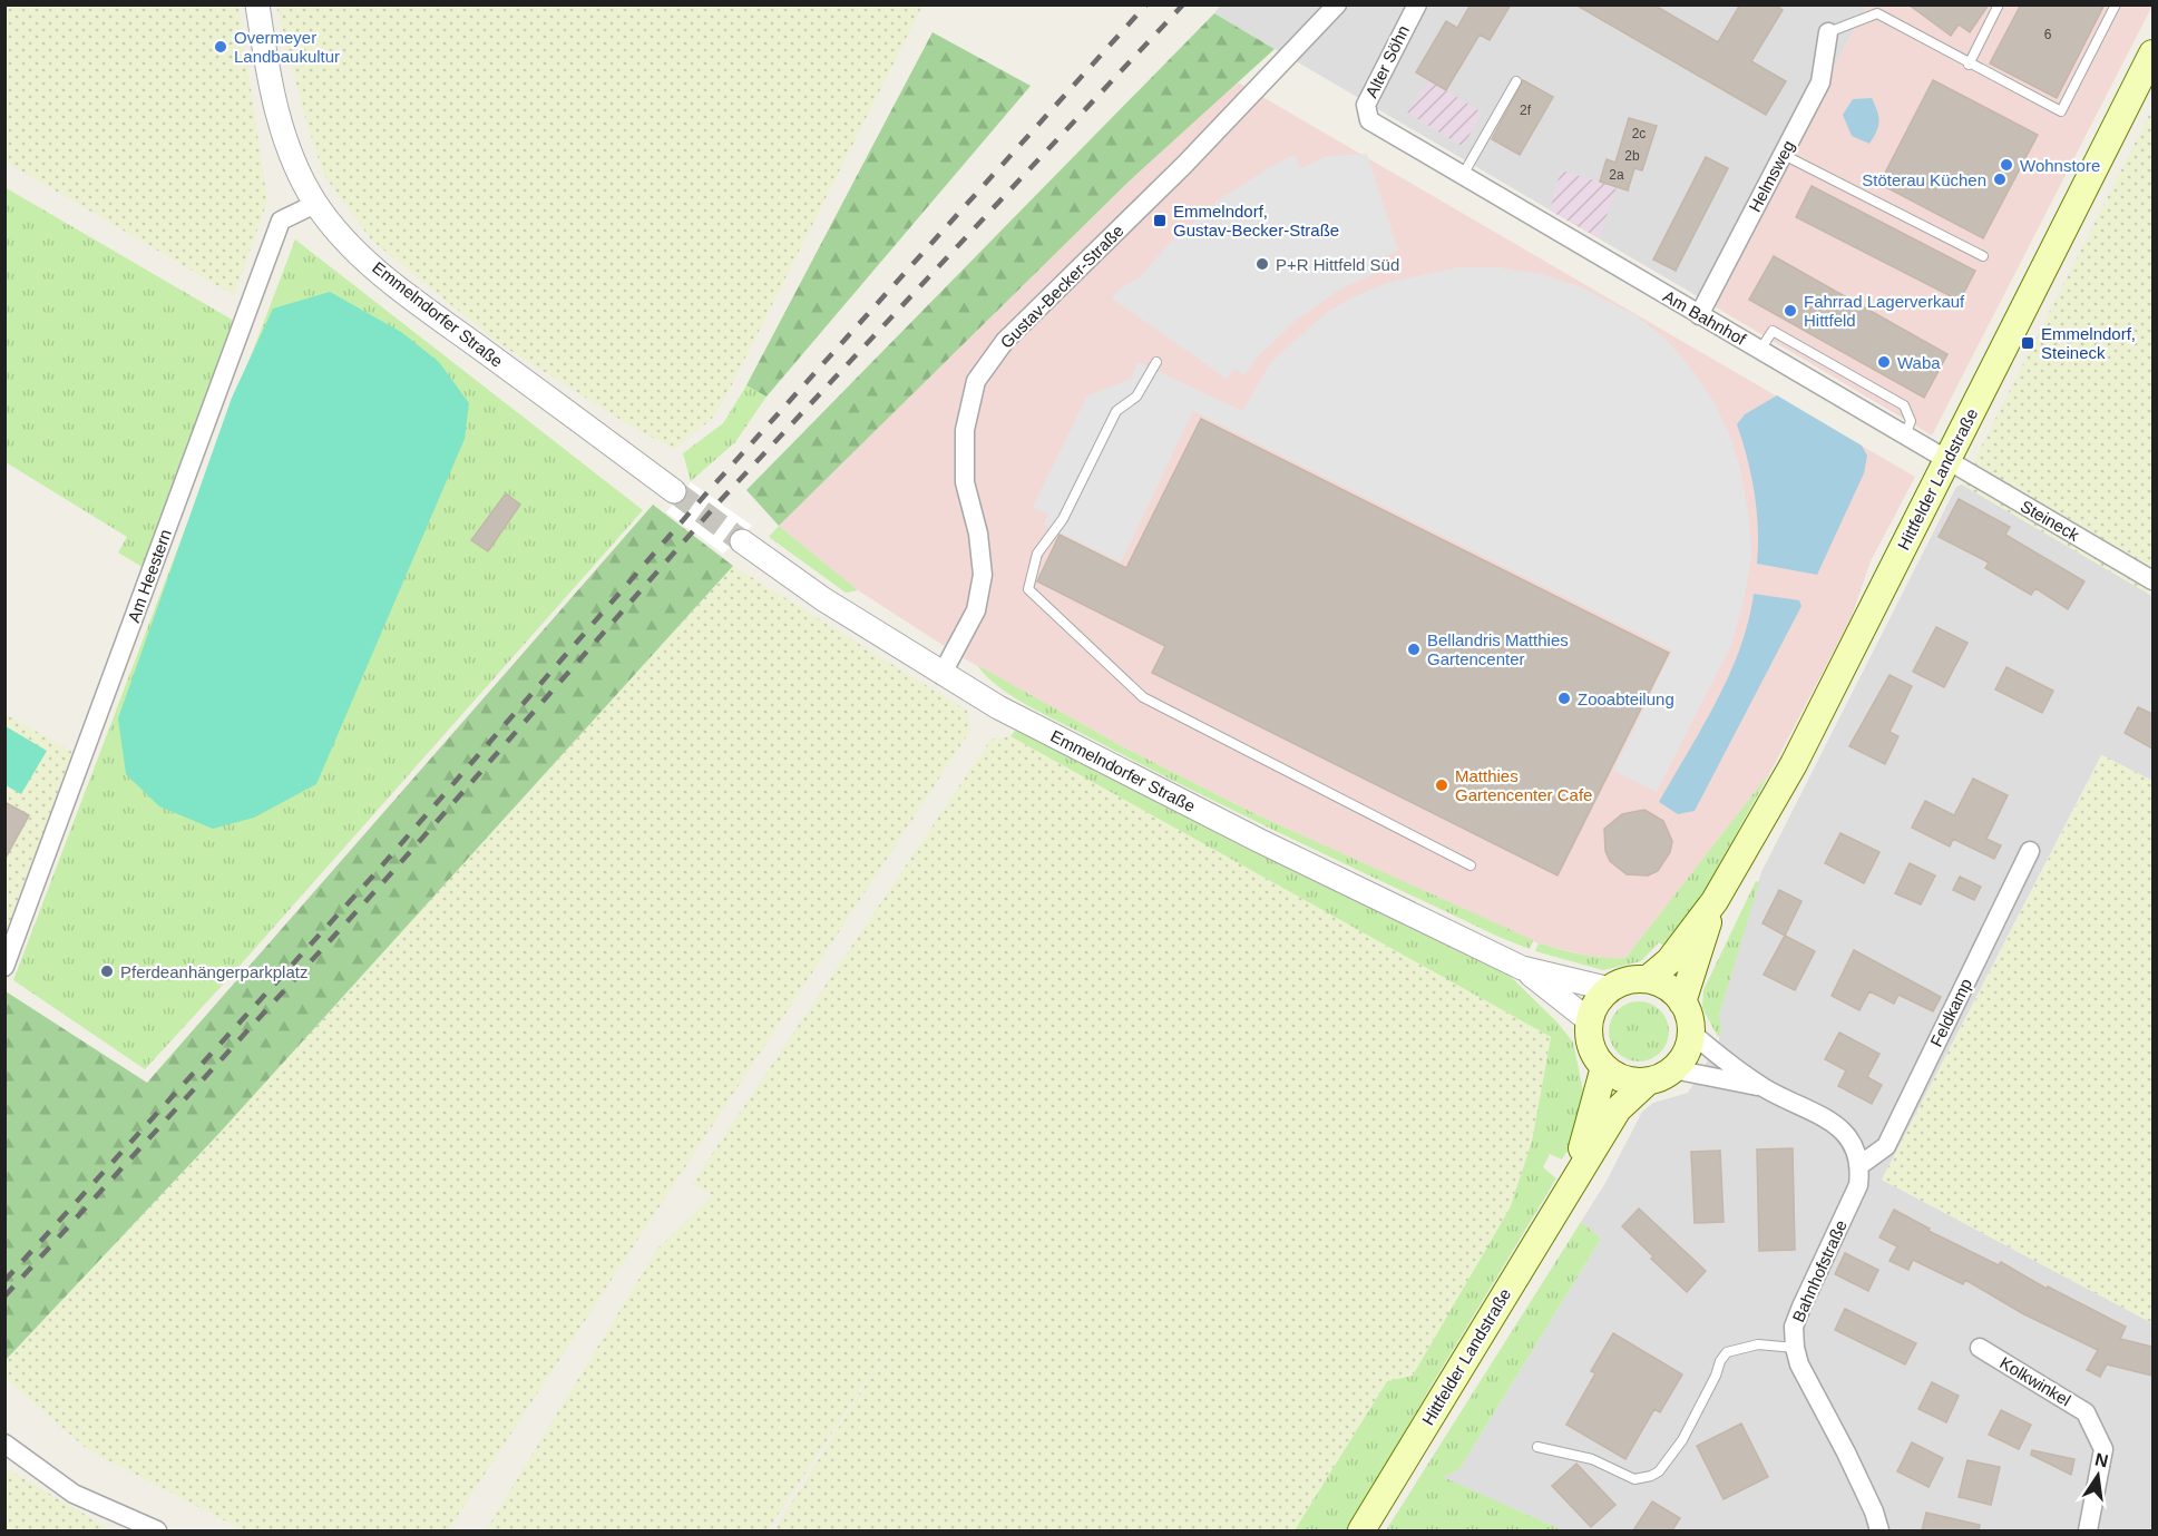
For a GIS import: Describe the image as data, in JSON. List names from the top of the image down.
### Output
{
  "streets": {
    "main road": ["Hittfelder Landstraße"],
    "street": [
      "Alter Söhn",
      "Helmsweg",
      "Gustav-Becker-Straße",
      "Emmelndorfer Straße",
      "Am Bahnhof",
      "Steineck",
      "Am Heestern",
      "Feldkamp",
      "Bahnhofstraße",
      "Kolkwinkel"
    ]
  },
  "crossings": [
    ["Alter Söhn", "Am Bahnhof"],
    ["Helmsweg", "Am Bahnhof"],
    ["Gustav-Becker-Straße", "Emmelndorfer Straße"],
    ["Emmelndorfer Straße", "Hittfelder Landstraße"],
    ["Emmelndorfer Straße", "Am Heestern"],
    ["Am Bahnhof", "Hittfelder Landstraße"],
    ["Am Bahnhof", "Steineck"],
    ["Hittfelder Landstraße", "Steineck"],
    ["Feldkamp", "Bahnhofstraße"]
  ],
  "places": {
    "other": [
      "Overmeyer Landbaukultur",
      "Wohnstore",
      "Stöterau Küchen",
      "P+R Hittfeld Süd",
      "Fahrrad Lagerverkauf Hittfeld",
      "Waba",
      "Bellandris Matthies Gartencenter",
      "Zooabteilung",
      "Matthies Gartencenter Cafe",
      "Pferdeanhängerparkplatz"
    ],
    "transit": ["Emmelndorf, Gustav-Becker-Straße", "Emmelndorf, Steineck"]
  },
  "house_numbers": [
    "6",
    "2f",
    "2c",
    "2b",
    "2a"
  ],
  "north": "top"
}
